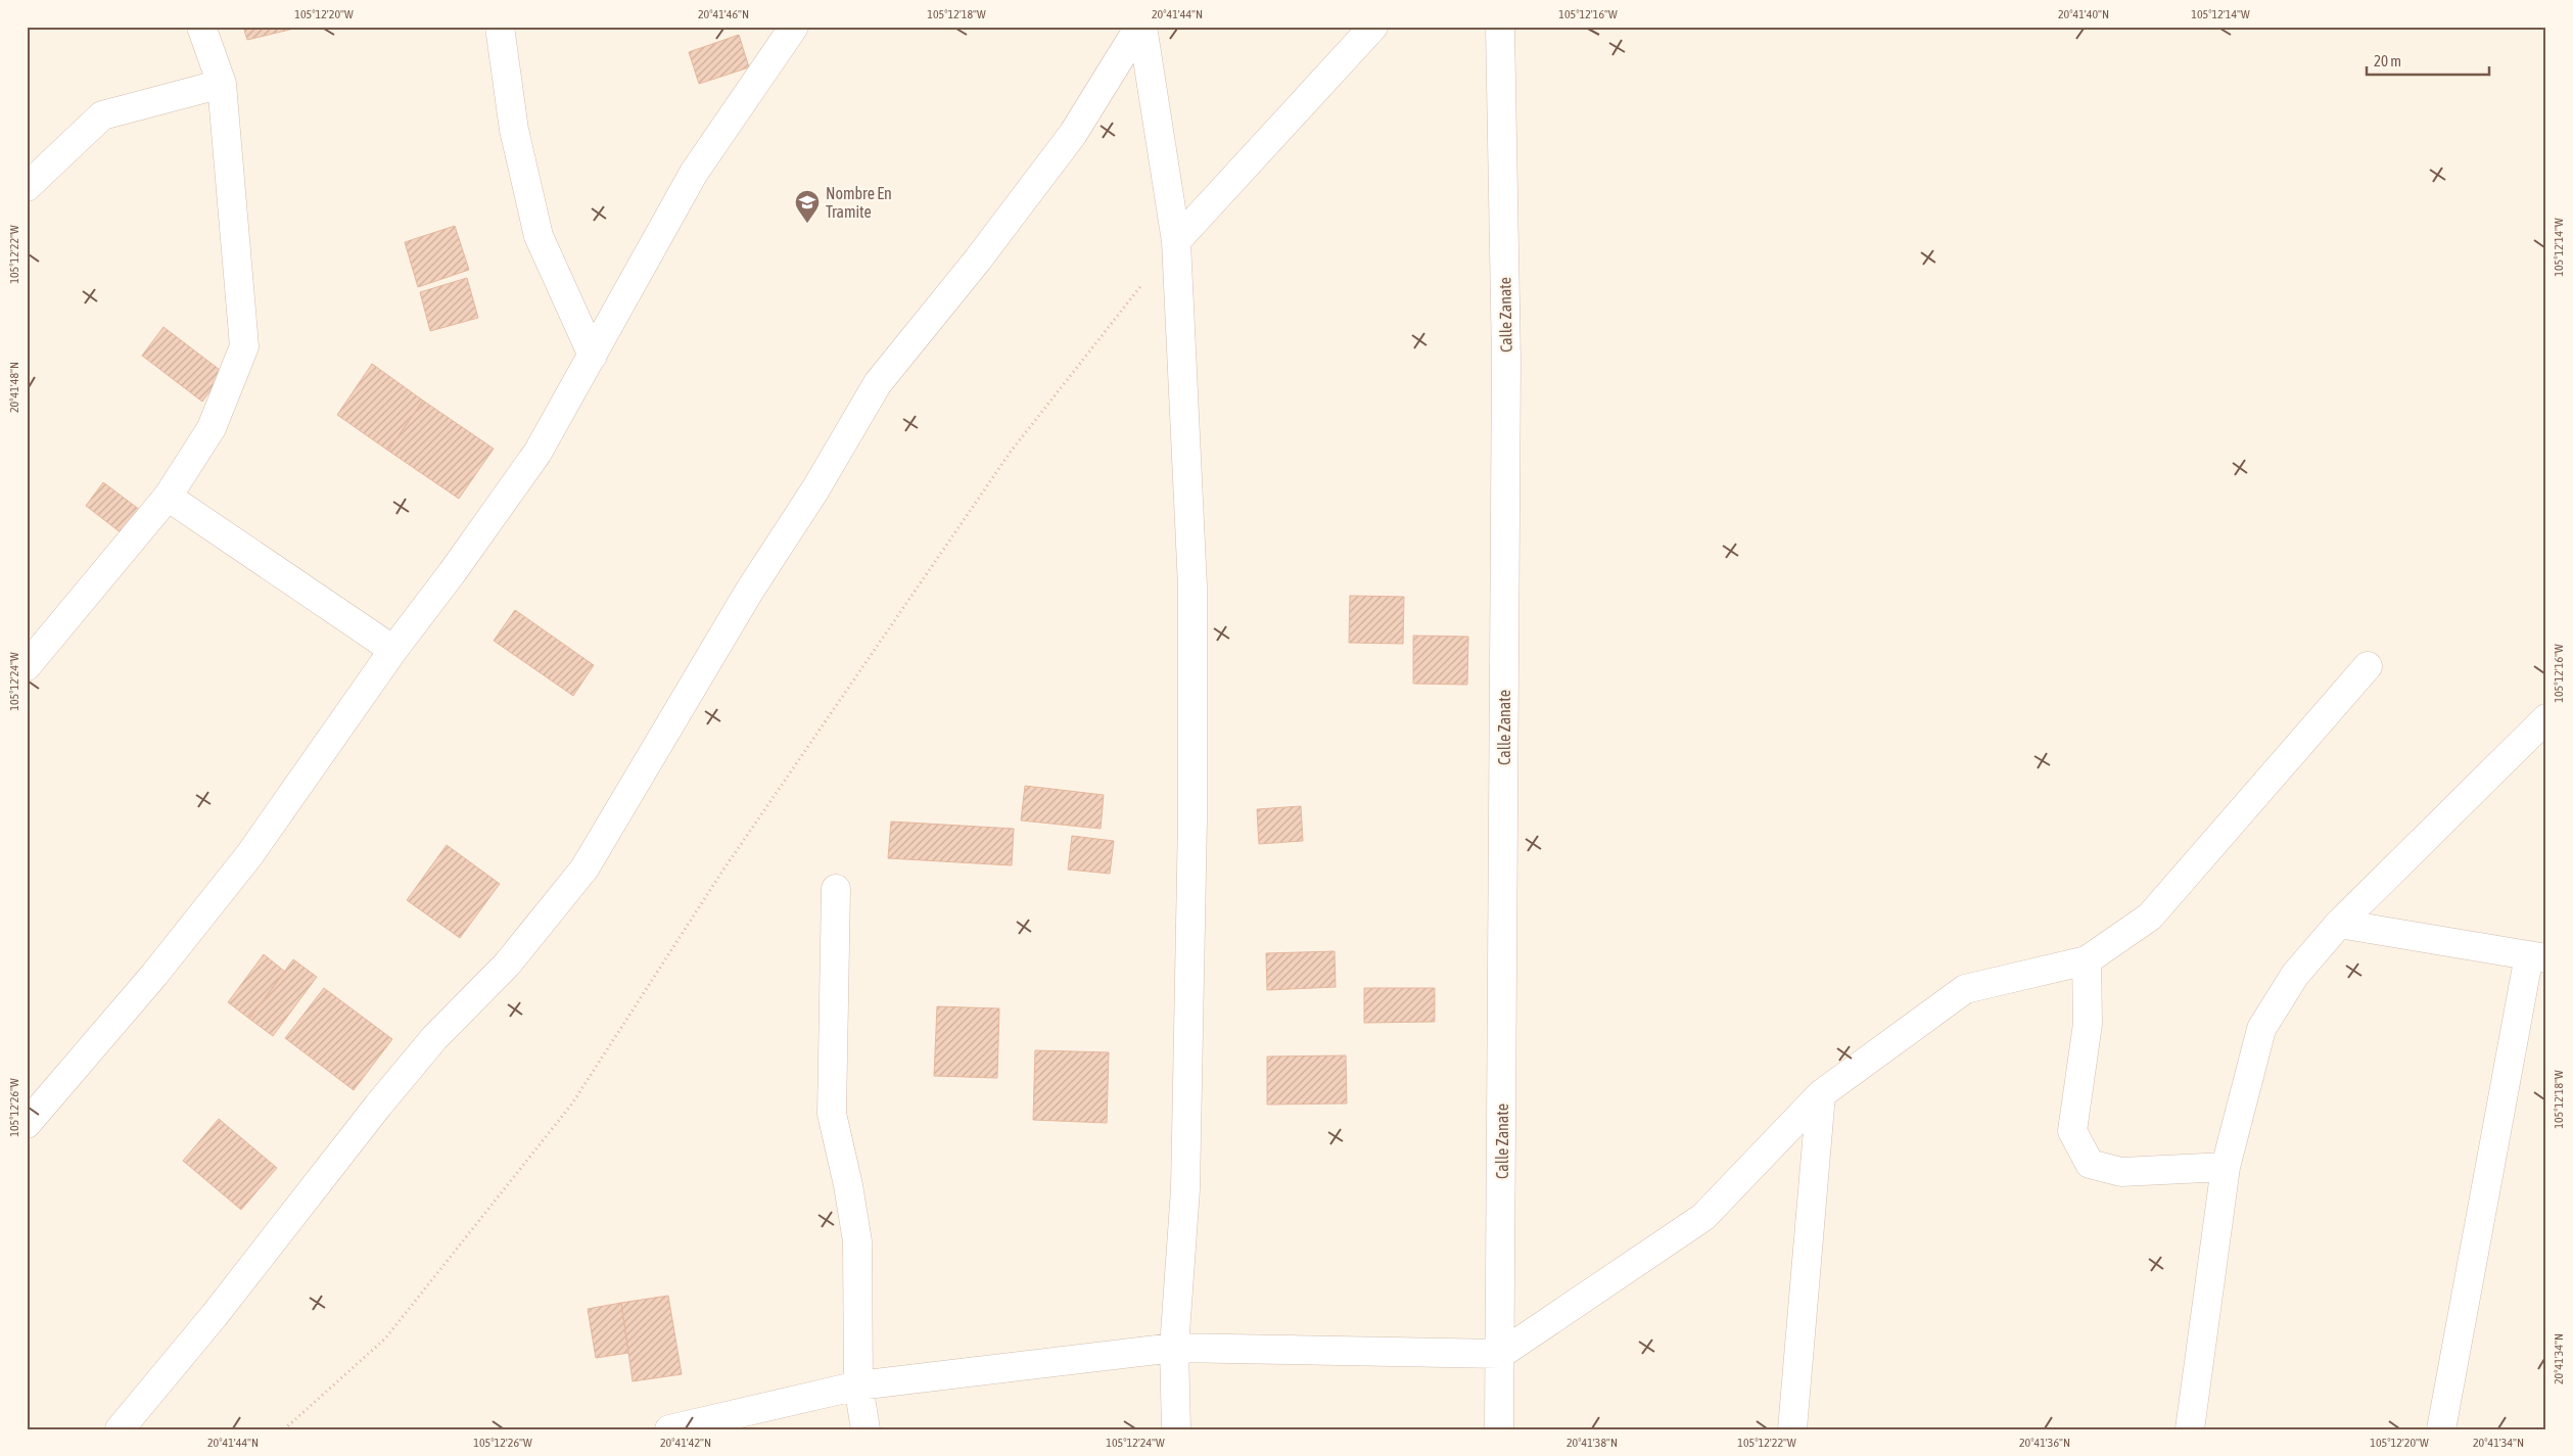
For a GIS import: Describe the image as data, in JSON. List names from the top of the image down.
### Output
{
  "streets": {
    "street": ["Calle Zanate"]
  },
  "places": {
    "school or university": ["Nombre En Tramite"]
  },
  "scale_bar": "20 m",
  "coordinates": [
    "105°12'20\"W",
    "20°41'46\"N",
    "105°12'18\"W",
    "20°41'44\"N",
    "105°12'16\"W",
    "20°41'40\"N",
    "105°12'14\"W",
    "105°12'22\"W",
    "20°41'48\"N",
    "105°12'24\"W",
    "105°12'26\"W",
    "20°41'34\"N",
    "20°41'42\"N",
    "20°41'38\"N",
    "20°41'36\"N"
  ]
}
